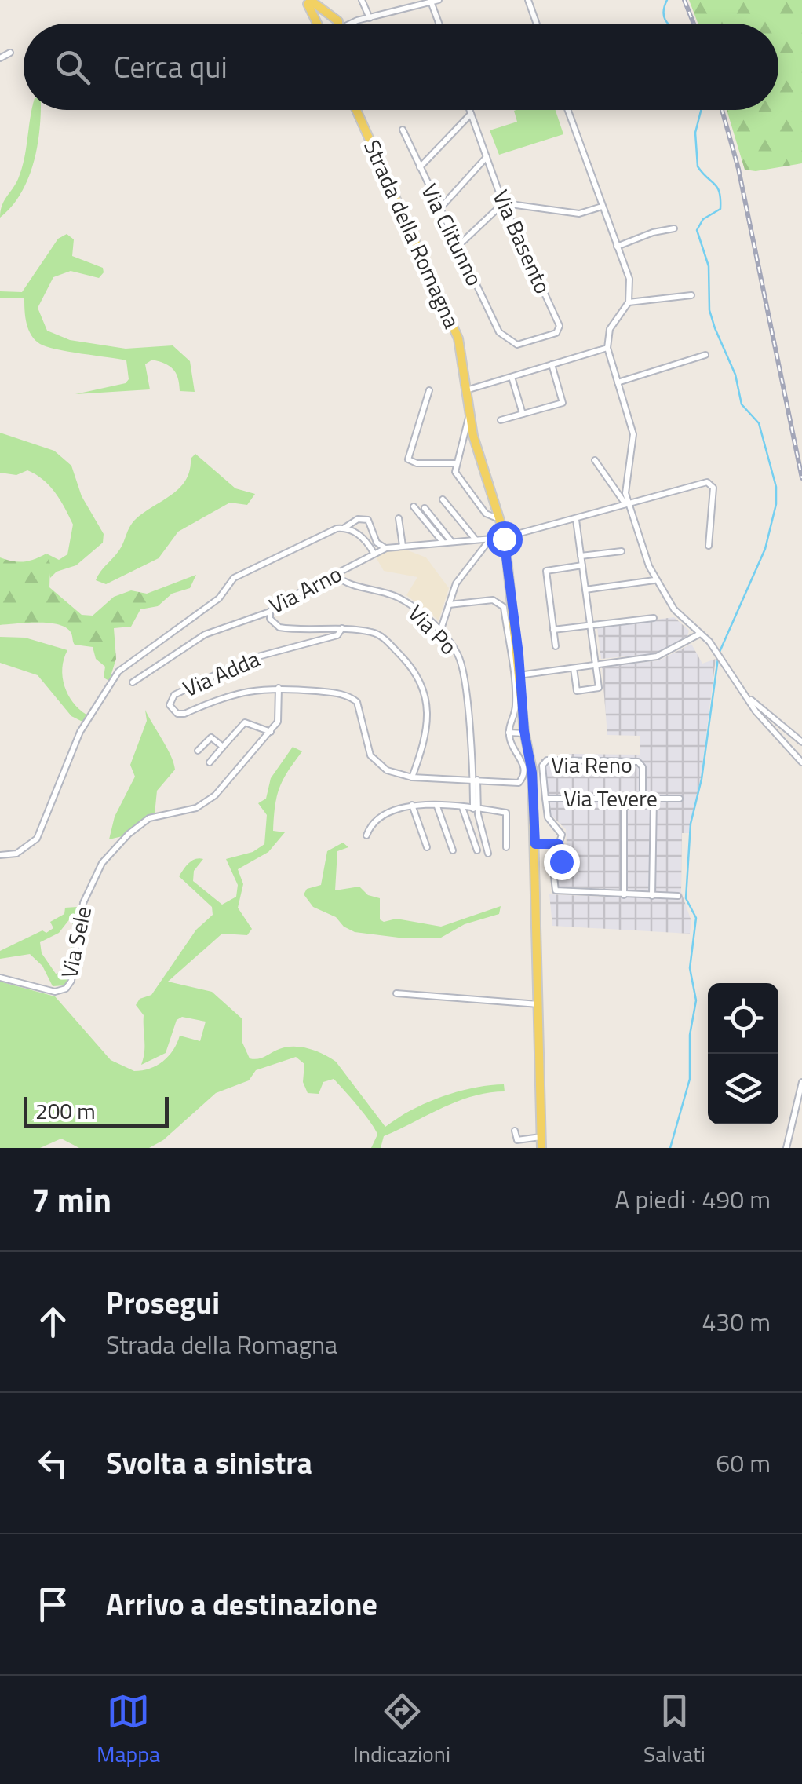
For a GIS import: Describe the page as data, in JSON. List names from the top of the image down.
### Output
{
  "streets": {
    "main road": ["Strada della Romagna"],
    "street": [
      "Via Clitunno",
      "Via Basento",
      "Via Arno",
      "Via Po",
      "Via Adda",
      "Via Reno",
      "Via Tevere",
      "Via Sele"
    ]
  },
  "crossings": [
    ["Via Clitunno", "Via Basento"],
    ["Via Arno", "Via Po"],
    ["Via Reno", "Via Tevere"]
  ],
  "scale_bar": "200 m",
  "page": {
    "search": "Cerca qui",
    "scale": "200 m",
    "heading": ["7 min", "A piedi · 490 m"],
    "list": [
      ["Prosegui", "Strada della Romagna", "430 m"],
      ["Svolta a sinistra", "60 m"],
      "Arrivo a destinazione"
    ],
    "nav": ["Mappa", "Indicazioni", "Salvati"]
  }
}
